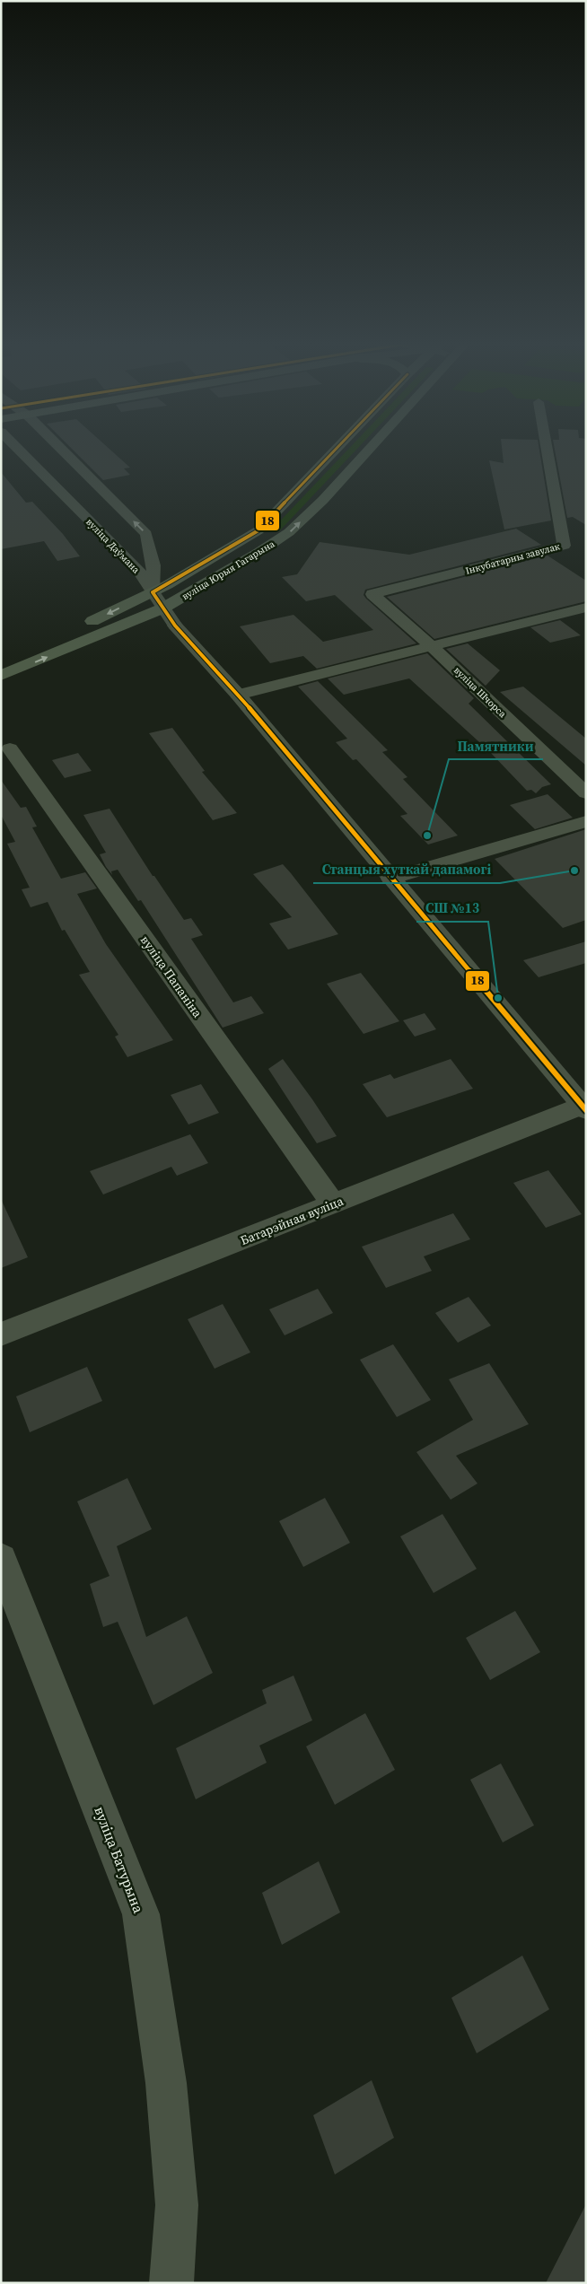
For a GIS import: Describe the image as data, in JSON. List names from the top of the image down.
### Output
{
  "streets": {
    "main road": ["вуліца Юрыя Гагарына"],
    "street": [
      "вуліца Даўмана",
      "Інкубатарны завулак",
      "вуліца Шчорса",
      "вуліца Папаніна",
      "Батарэйная вуліца",
      "вуліца Батурына"
    ]
  },
  "crossings": [
    ["вуліца Даўмана", "вуліца Юрыя Гагарына"],
    ["Інкубатарны завулак", "вуліца Шчорса"],
    ["вуліца Папаніна", "Батарэйная вуліца"]
  ],
  "places": ["Памятники", "Станцыя хуткай дапамогі", "СШ №13"],
  "lines": ["transit line 18"]
}
